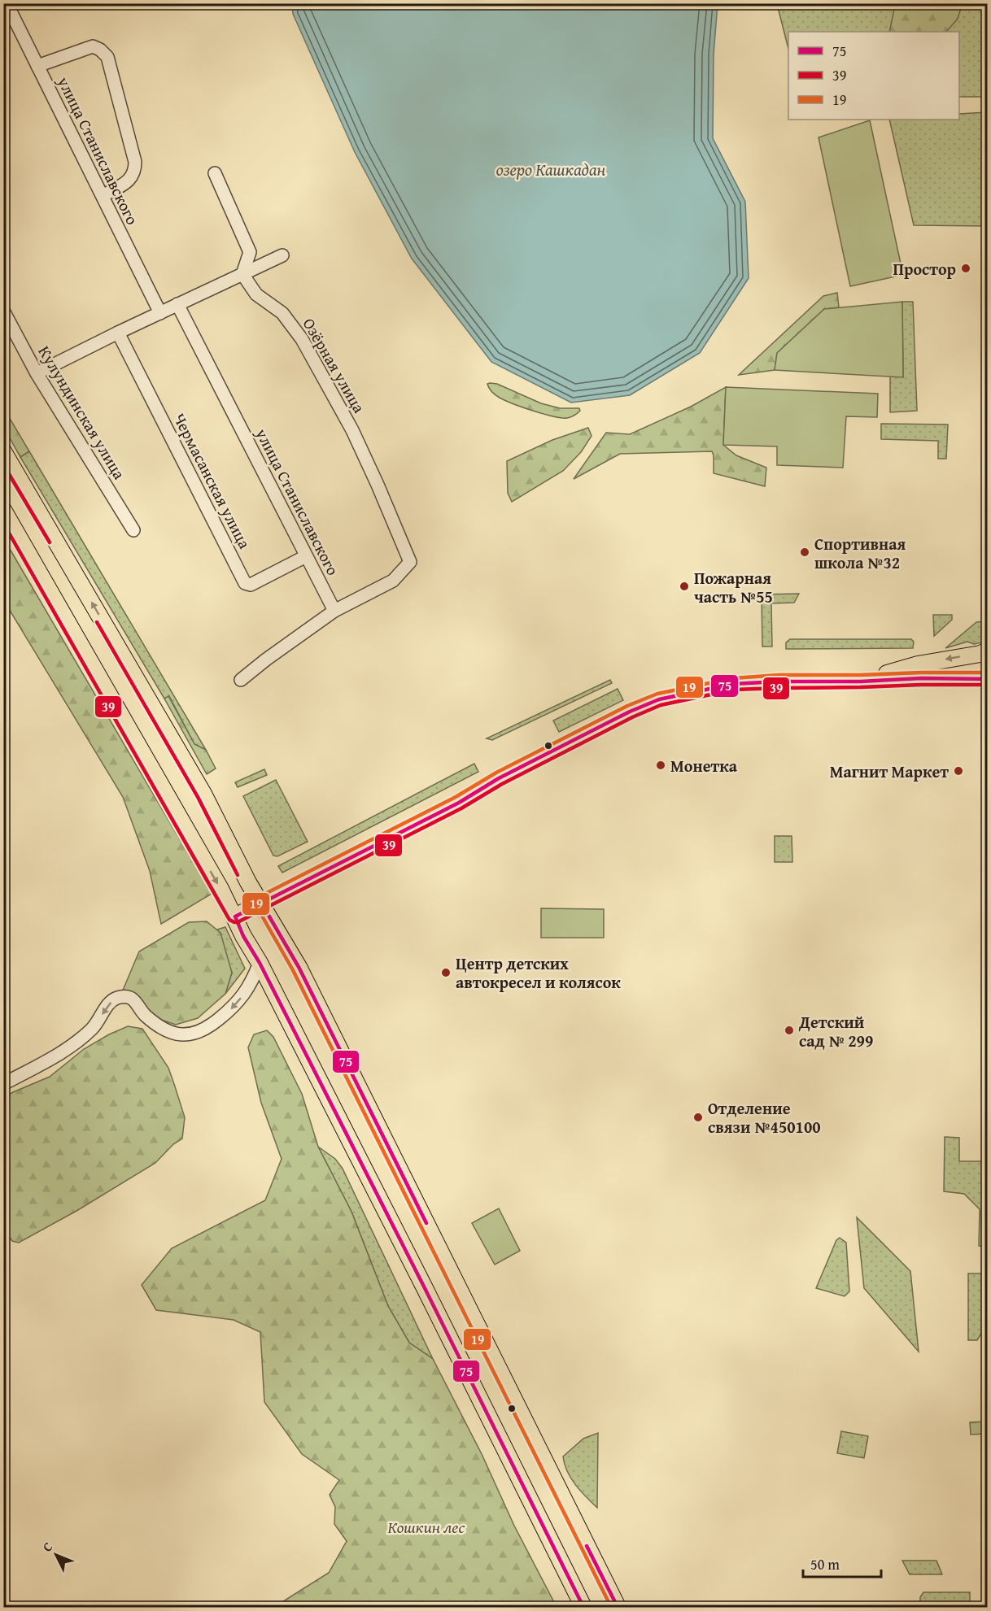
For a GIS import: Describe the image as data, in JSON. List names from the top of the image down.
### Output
{
  "streets": {
    "street": [
      "улица Станиславского",
      "Озёрная улица",
      "Кулундинская улица",
      "Чермасанская улица"
    ]
  },
  "crossings": [
    ["улица Станиславского", "Озёрная улица"],
    ["улица Станиславского", "Чермасанская улица"]
  ],
  "water": ["озеро Кашкадан"],
  "parks": ["Кошкин лес"],
  "places": [
    "Простор",
    "Спортивная школа №32",
    "Пожарная часть №55",
    "Монетка",
    "Магнит Маркет",
    "Центр детских автокресел и колясок",
    "Детский сад № 299",
    "Отделение связи №450100"
  ],
  "lines": ["transit line 39", "transit line 19", "transit line 75"],
  "legend": ["75", "39", "19"],
  "scale_bar": "50 m",
  "north": "top left"
}
